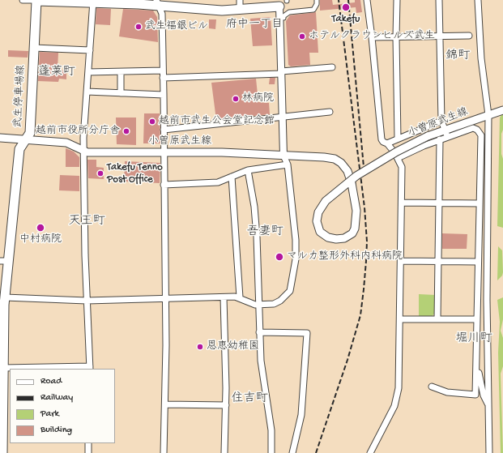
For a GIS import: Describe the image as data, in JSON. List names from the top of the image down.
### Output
{
  "streets": {
    "main road": ["武生停車場線", "小曽原武生線"]
  },
  "crossings": [
    ["武生停車場線", "小曽原武生線"]
  ],
  "districts": [
    "府中一丁目",
    "錦町",
    "蓬莱町",
    "天王町",
    "吾妻町",
    "堀川町",
    "住吉町"
  ],
  "places": [
    "Takefu",
    "武生福銀ビル",
    "ホテルクラウンヒルズ武生",
    "林病院",
    "越前市武生公会堂記念館",
    "越前市役所分庁舎",
    "Takefu Tenno Post Office",
    "中村病院",
    "マルカ整形外科内科病院",
    "恩恵幼稚園"
  ],
  "legend": [
    "Road",
    "Railway",
    "Park",
    "Building"
  ]
}
